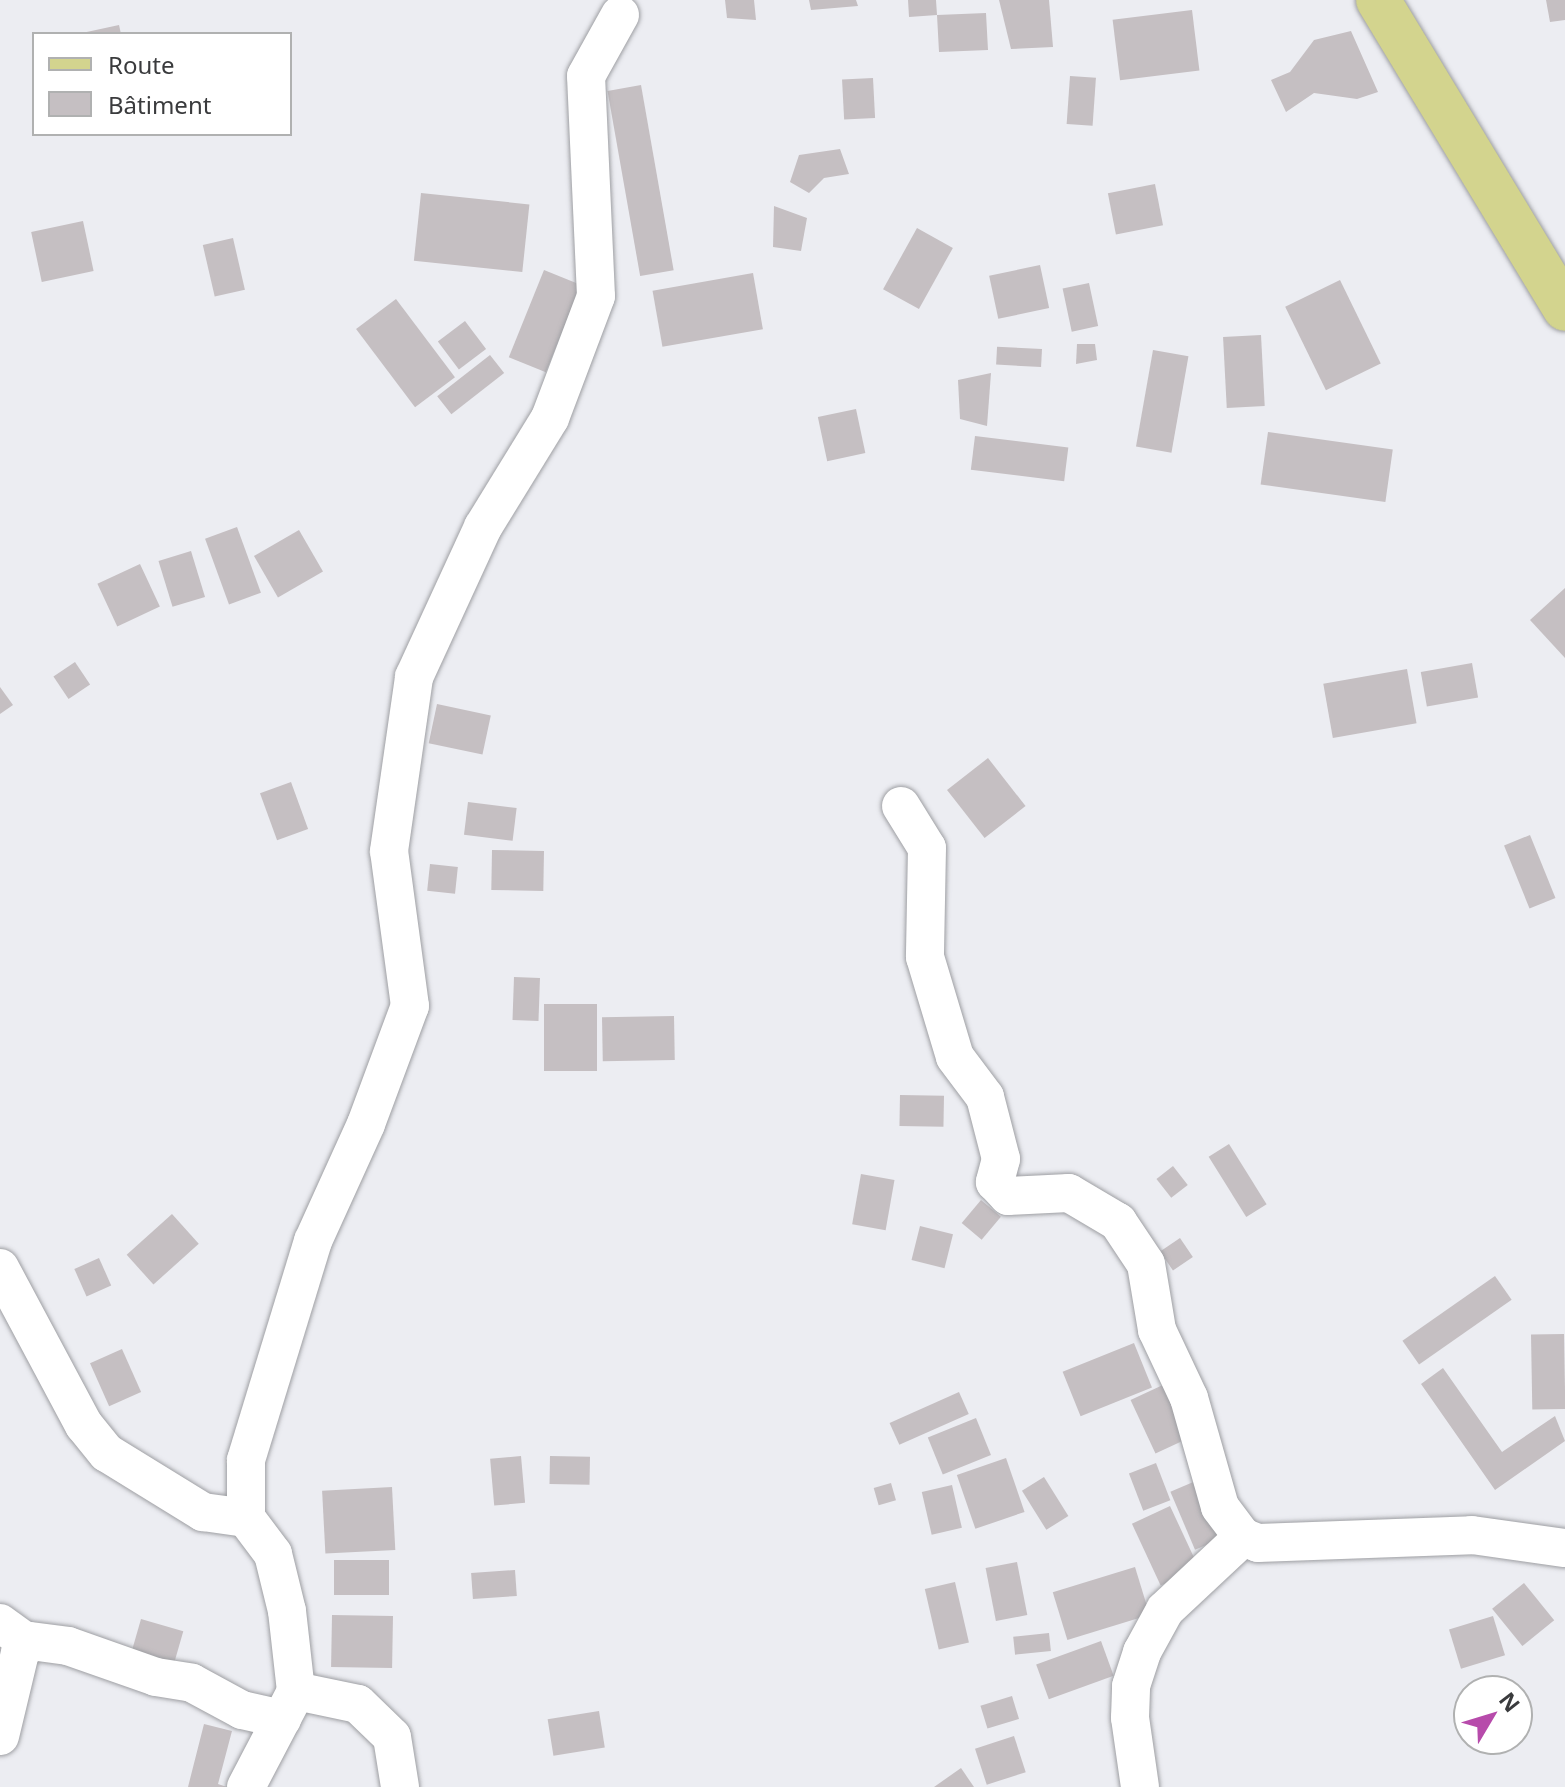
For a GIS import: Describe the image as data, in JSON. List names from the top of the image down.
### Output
{
  "legend": ["Route", "Bâtiment"],
  "north": "top right"
}
